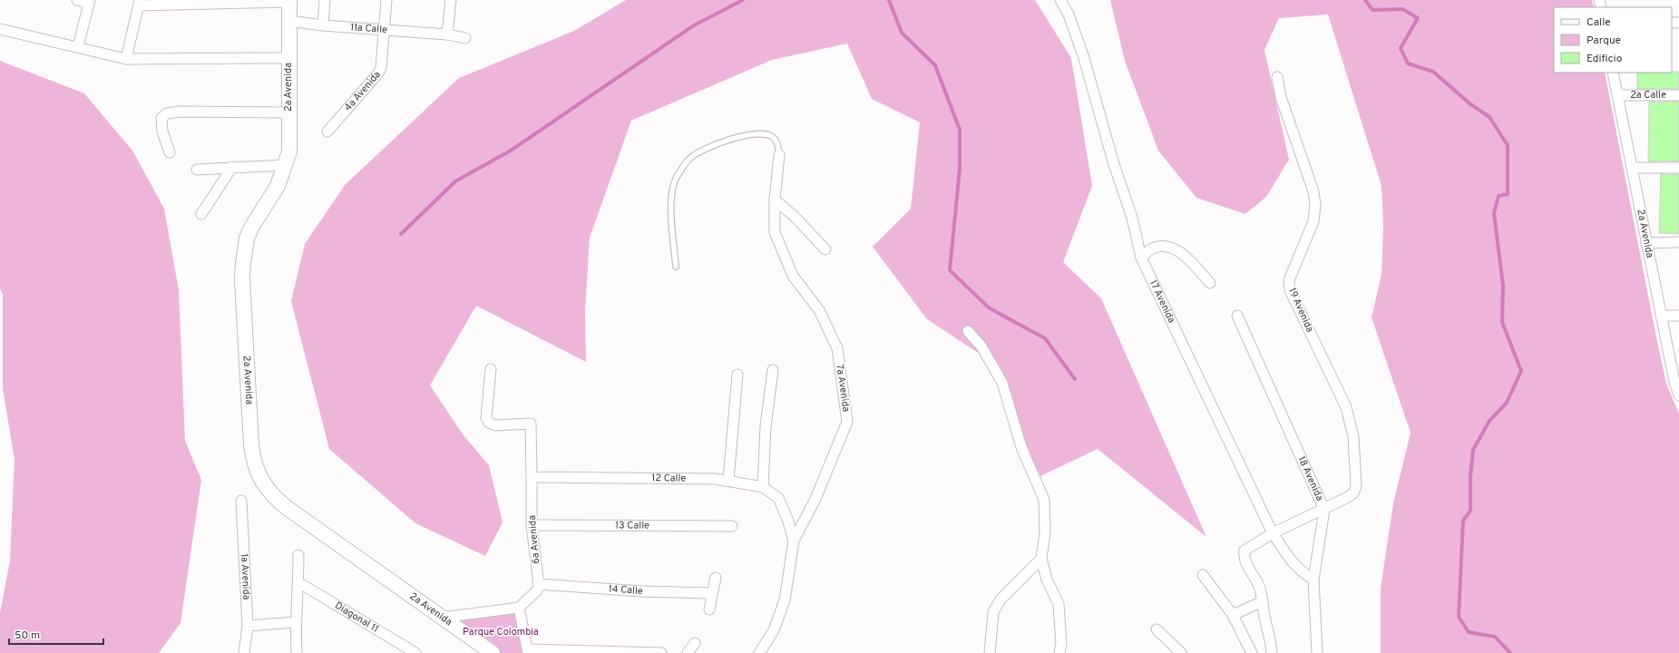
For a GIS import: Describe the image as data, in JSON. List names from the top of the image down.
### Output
{
  "streets": {
    "main road": ["2a Avenida"],
    "street": [
      "11a Calle",
      "4a Avenida",
      "2a Calle",
      "17 Avenida",
      "19 Avenida",
      "7a Avenida",
      "12 Calle",
      "18 Avenida",
      "13 Calle",
      "6a Avenida",
      "1a Avenida",
      "14 Calle",
      "Diagonal 11"
    ]
  },
  "crossings": [
    ["11a Calle", "2a Avenida"],
    ["11a Calle", "4a Avenida"],
    ["2a Avenida", "2a Calle"],
    ["17 Avenida", "18 Avenida"],
    ["19 Avenida", "18 Avenida"],
    ["7a Avenida", "12 Calle"],
    ["12 Calle", "6a Avenida"],
    ["13 Calle", "6a Avenida"],
    ["6a Avenida", "14 Calle"]
  ],
  "parks": ["Parque Colombia"],
  "legend": ["Calle", "Parque", "Edificio"],
  "scale_bar": "50 m"
}
